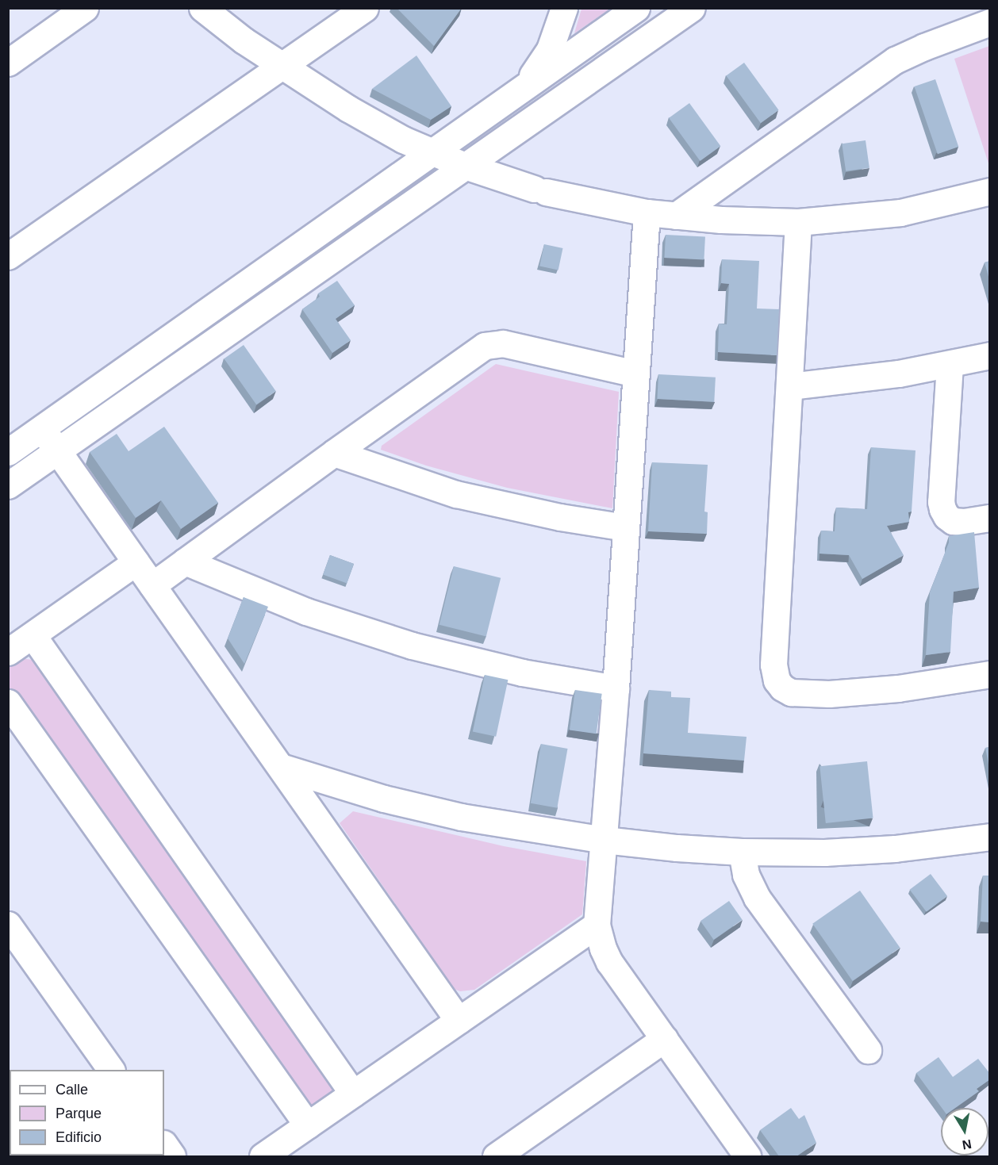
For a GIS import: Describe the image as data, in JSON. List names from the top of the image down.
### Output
{
  "legend": ["Calle", "Parque", "Edificio"],
  "north": "bottom"
}
